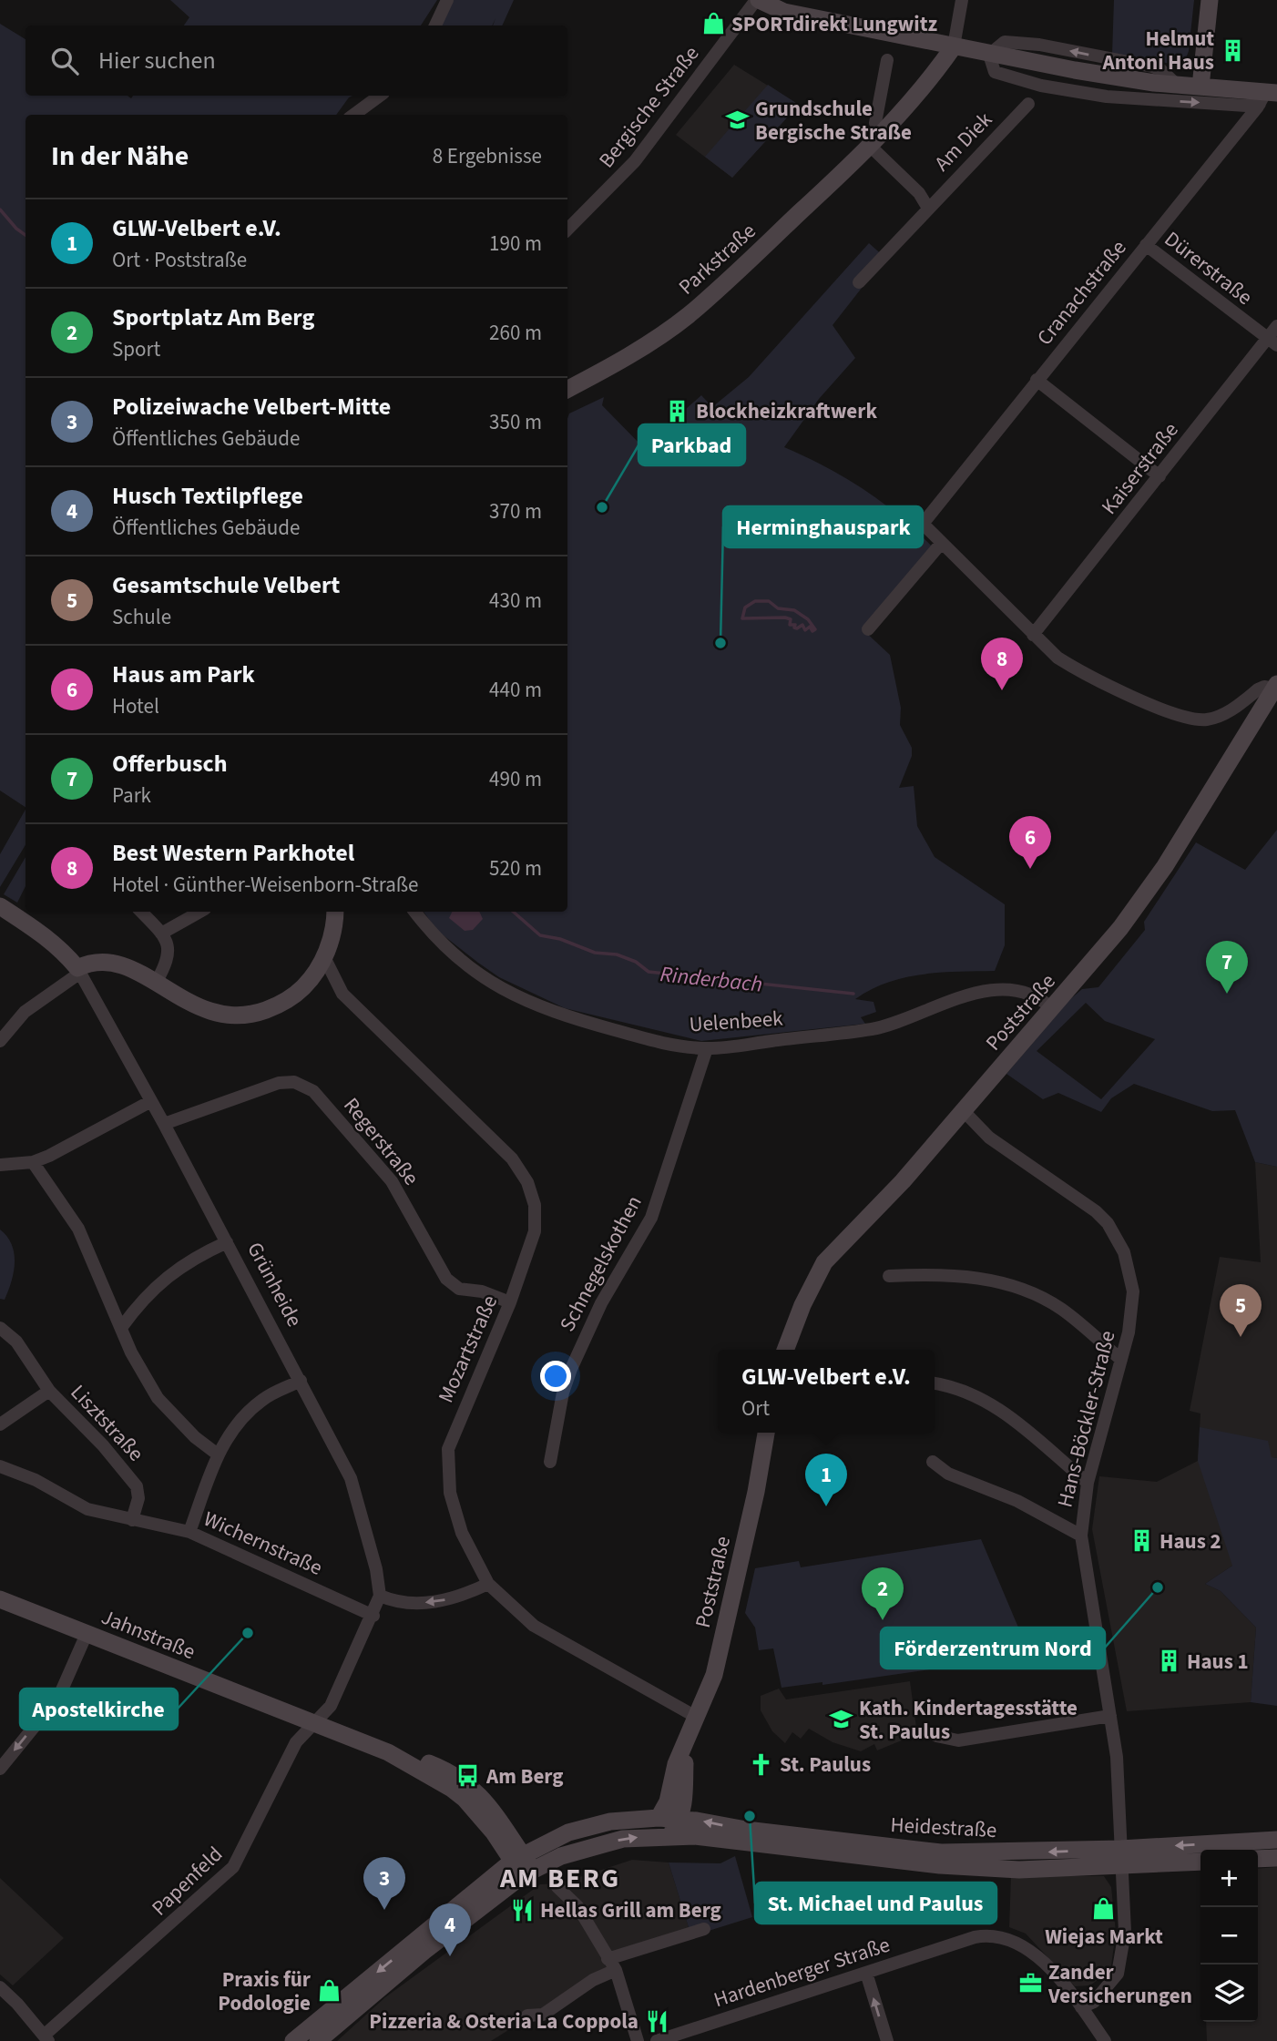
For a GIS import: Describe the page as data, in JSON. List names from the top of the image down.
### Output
{
  "streets": {
    "street": [
      "Bergische Straße",
      "Am Diek",
      "Parkstraße",
      "Dürerstraße",
      "Cranachstraße",
      "Kaiserstraße",
      "Poststraße",
      "Uelenbeek",
      "Regerstraße",
      "Schnegelskothen",
      "Grünheide",
      "Mozartstraße",
      "Hans-Böckler-Straße",
      "Lisztstraße",
      "Wichernstraße",
      "Jahnstraße",
      "Heidestraße",
      "Papenfeld",
      "Hardenberger Straße"
    ]
  },
  "crossings": [
    ["Dürerstraße", "Cranachstraße"],
    ["Dürerstraße", "Kaiserstraße"],
    ["Poststraße", "Uelenbeek"],
    ["Poststraße", "Mozartstraße"],
    ["Poststraße", "Hans-Böckler-Straße"],
    ["Poststraße", "Heidestraße"],
    ["Uelenbeek", "Schnegelskothen"],
    ["Regerstraße", "Grünheide"],
    ["Regerstraße", "Mozartstraße"],
    ["Grünheide", "Wichernstraße"],
    ["Grünheide", "Jahnstraße"],
    ["Grünheide", "Papenfeld"],
    ["Hans-Böckler-Straße", "Heidestraße"],
    ["Hans-Böckler-Straße", "Hardenberger Straße"],
    ["Lisztstraße", "Wichernstraße"],
    ["Jahnstraße", "Heidestraße"],
    ["Jahnstraße", "Papenfeld"]
  ],
  "districts": ["AM BERG"],
  "water": ["Rinderbach"],
  "places": {
    "shop": ["SPORTdirekt Lungwitz", "Wiejas Markt", "Praxis für Podologie"],
    "building": [
      "Helmut Antoni Haus",
      "Blockheizkraftwerk",
      "Haus 2",
      "Haus 1"
    ],
    "school or university": ["Grundschule Bergische Straße", "Kath. Kindertagesstätte St. Paulus"],
    "other": [
      "Parkbad",
      "Herminghauspark",
      "Förderzentrum Nord",
      "Apostelkirche",
      "St. Michael und Paulus"
    ],
    "church": ["St. Paulus"],
    "bus stop": ["Am Berg"],
    "restaurant": ["Hellas Grill am Berg", "Pizzeria & Osteria La Coppola"],
    "office": ["Zander Versicherungen"]
  },
  "page": {
    "search": "Hier suchen",
    "heading": ["In der Nähe", "8 Ergebnisse"],
    "list": [
      {
        "mark": "1",
        "name": "GLW-Velbert e.V.",
        "note": "Ort · Poststraße",
        "value": "190 m"
      },
      {
        "mark": "2",
        "name": "Sportplatz Am Berg",
        "note": "Sport",
        "value": "260 m"
      },
      {
        "mark": "3",
        "name": "Polizeiwache Velbert-Mitte",
        "note": "Öffentliches Gebäude",
        "value": "350 m"
      },
      {
        "mark": "4",
        "name": "Husch Textilpflege",
        "note": "Öffentliches Gebäude",
        "value": "370 m"
      },
      {
        "mark": "5",
        "name": "Gesamtschule Velbert",
        "note": "Schule",
        "value": "430 m"
      },
      {
        "mark": "6",
        "name": "Haus am Park",
        "note": "Hotel",
        "value": "440 m"
      },
      {
        "mark": "7",
        "name": "Offerbusch",
        "note": "Park",
        "value": "490 m"
      },
      {
        "mark": "8",
        "name": "Best Western Parkhotel",
        "note": "Hotel · Günther-Weisenborn-Straße",
        "value": "520 m"
      }
    ],
    "pins": [
      "8",
      "6",
      "7",
      "5",
      "1",
      "2",
      "3",
      "4"
    ],
    "popup": ["GLW-Velbert e.V.", "Ort"],
    "map_buttons": ["+", "−"]
  }
}
